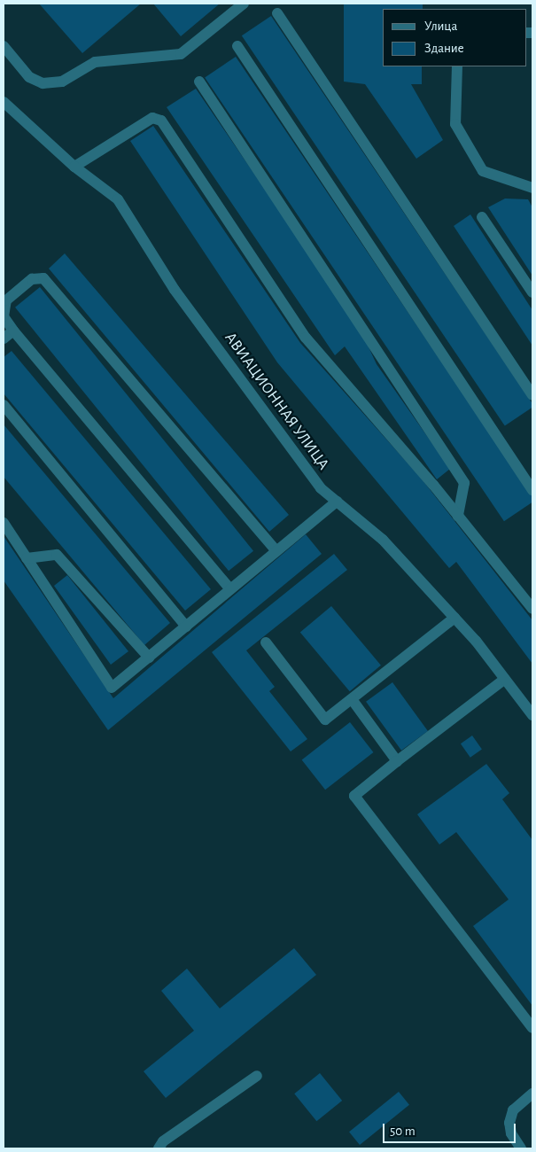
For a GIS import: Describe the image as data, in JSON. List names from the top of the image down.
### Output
{
  "streets": {
    "street": ["АВИАЦИОННАЯ УЛИЦА"]
  },
  "legend": ["Улица", "Здание"],
  "scale_bar": "50 m"
}
